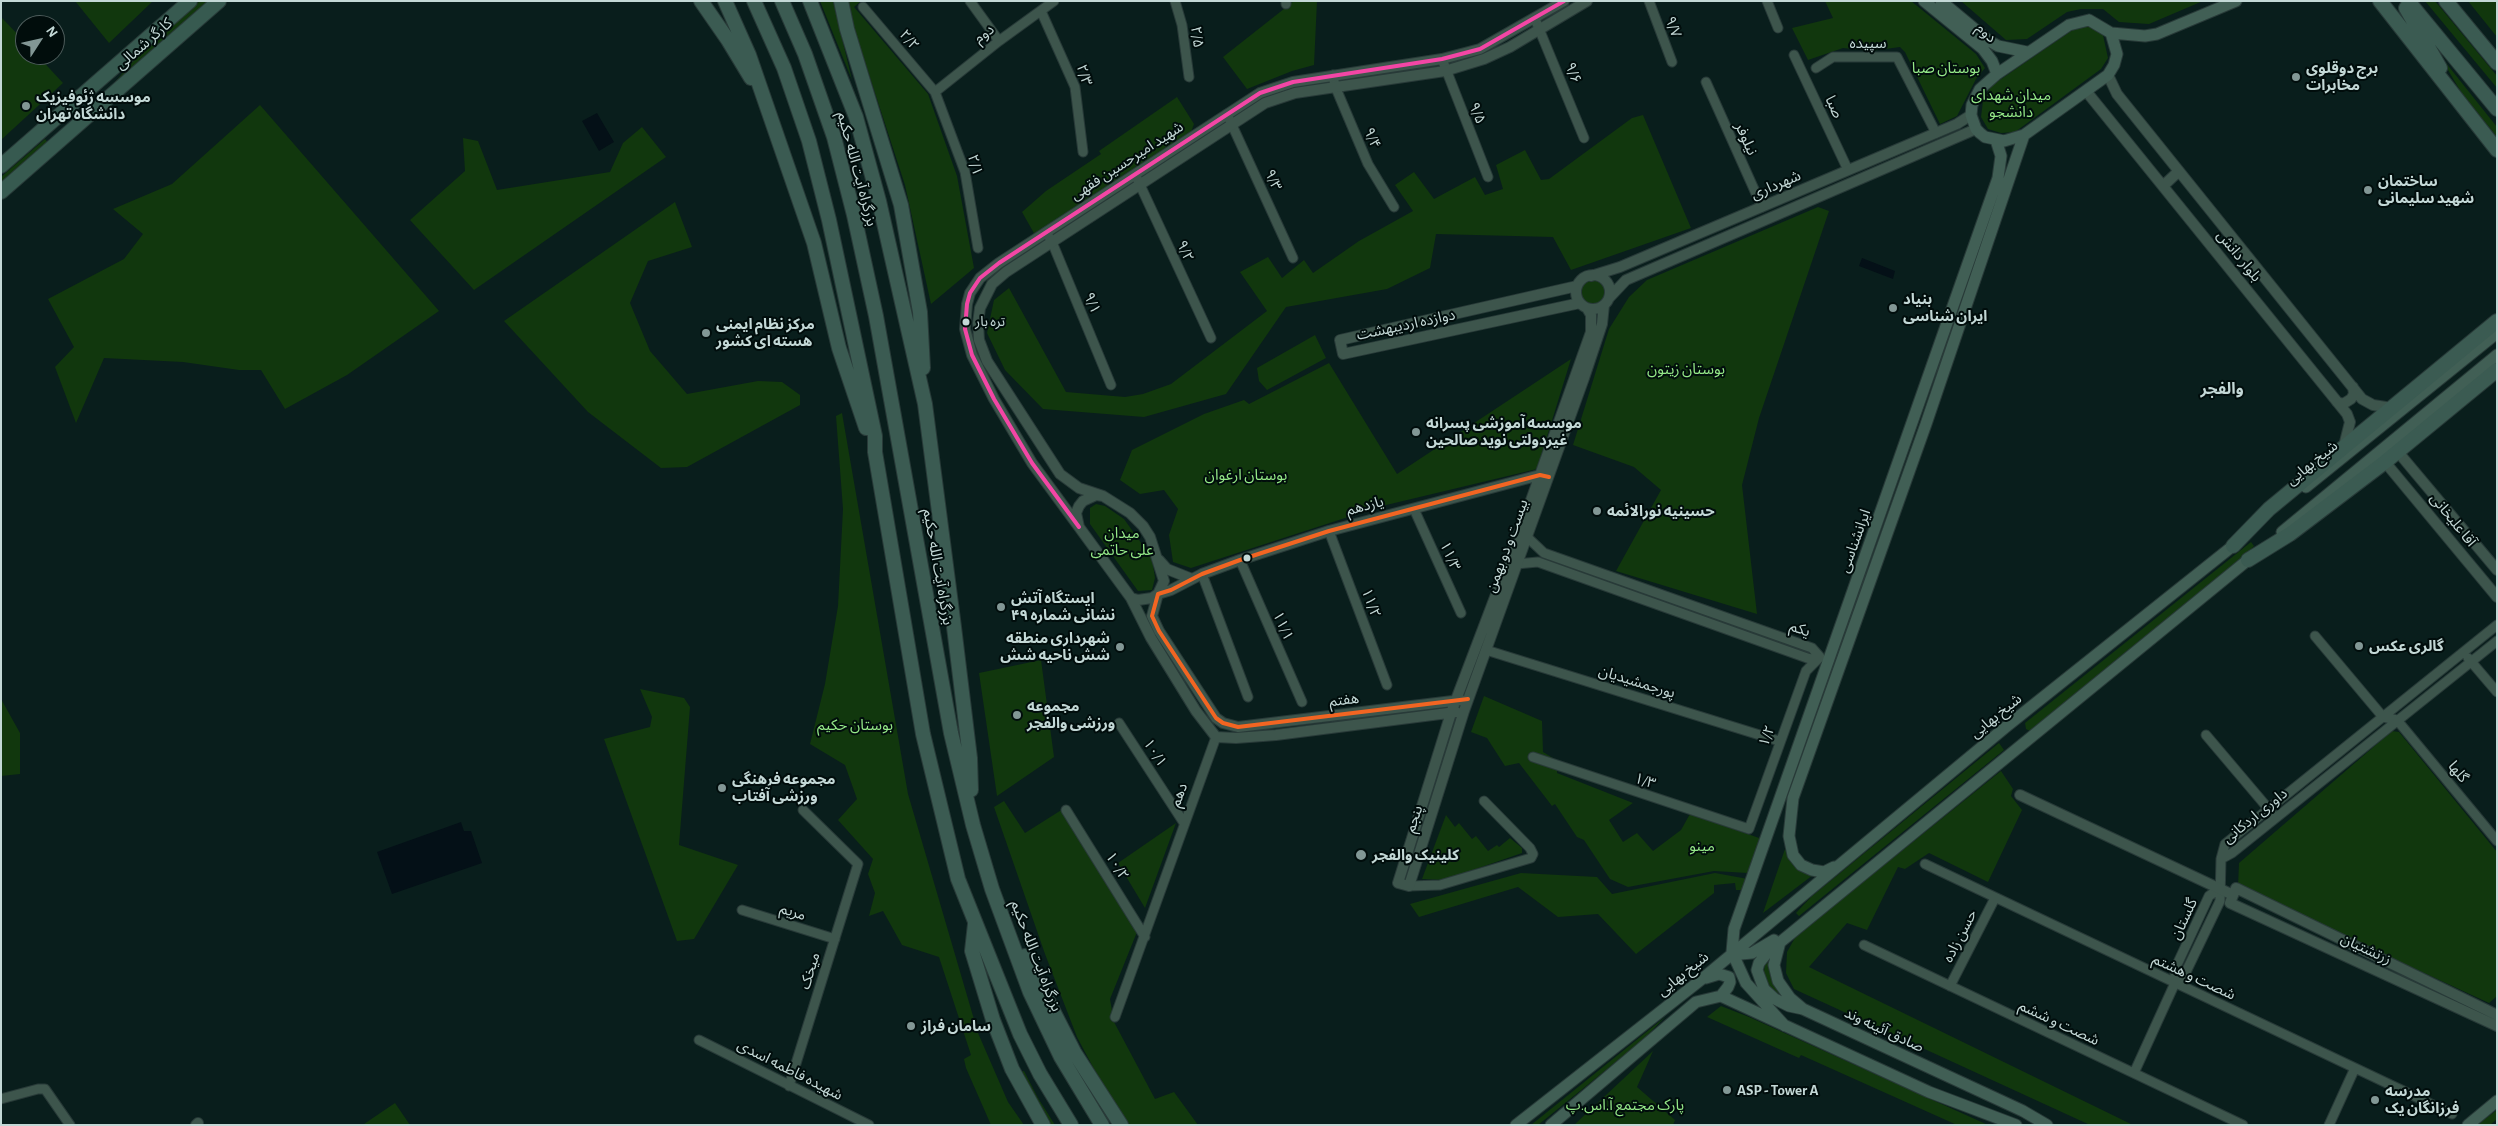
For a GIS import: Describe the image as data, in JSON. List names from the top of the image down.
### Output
{
  "streets": {
    "highway": ["بزرگراه آیت الله حکیم"],
    "main road": [
      "دوم",
      "کارگر شمالی",
      "شیخ بهایی",
      "ایرانشناسی",
      "صادق آئینه وند"
    ],
    "street": [
      "۹/۷",
      "۲/۵",
      "۲/۲",
      "سپیده",
      "۹/۶",
      "۲/۳",
      "صبا",
      "۹/۵",
      "۹/۴",
      "نیلوفر",
      "شهید امیرحسین فقهی",
      "۲/۱",
      "۹/۳",
      "شهرداری",
      "۹/۲",
      "بلوار دانش",
      "۹/۱",
      "دوازده اردیبهشت",
      "یازدهم",
      "آقا علیخانی",
      "بیست و دو بهمن",
      "۱۱/۳",
      "۱۱/۲",
      "۱۱/۱",
      "یکم",
      "پورجمشیدیان",
      "هفتم",
      "۱/۲",
      "۱۰/۱",
      "گلها",
      "۱/۳",
      "دهم",
      "داوری اردکانی",
      "پنجم",
      "۱۰/۲",
      "مریم",
      "گلستان",
      "حسن زاده",
      "زرتشتیان",
      "میخک",
      "شصت و هشتم",
      "شصت و ششم",
      "شهیده فاطمه اسدی"
    ]
  },
  "crossings": [
    ["دوم", "۲/۲"],
    ["دوم", "۲/۳"],
    ["دوم", "۲/۱"],
    ["۲/۲", "۲/۱"],
    ["سپیده", "شهرداری"],
    ["۹/۶", "شهید امیرحسین فقهی"],
    ["صبا", "شهرداری"],
    ["۹/۵", "شهید امیرحسین فقهی"],
    ["۹/۴", "شهید امیرحسین فقهی"],
    ["نیلوفر", "شهرداری"],
    ["شهید امیرحسین فقهی", "۹/۳"],
    ["شهید امیرحسین فقهی", "۹/۲"],
    ["شهید امیرحسین فقهی", "۹/۱"],
    ["شهرداری", "دوازده اردیبهشت"],
    ["شهرداری", "بیست و دو بهمن"],
    ["بلوار دانش", "شیخ بهایی"],
    ["دوازده اردیبهشت", "بیست و دو بهمن"],
    ["شیخ بهایی", "ایرانشناسی"],
    ["یازدهم", "بیست و دو بهمن"],
    ["یازدهم", "۱۱/۳"],
    ["یازدهم", "۱۱/۲"],
    ["یازدهم", "۱۱/۱"],
    ["ایرانشناسی", "یکم"],
    ["ایرانشناسی", "۱/۲"],
    ["بیست و دو بهمن", "یکم"],
    ["بیست و دو بهمن", "پورجمشیدیان"],
    ["بیست و دو بهمن", "هفتم"],
    ["بیست و دو بهمن", "پنجم"],
    ["یکم", "۱/۲"],
    ["پورجمشیدیان", "۱/۲"],
    ["هفتم", "دهم"],
    ["هفتم", "پنجم"],
    ["۱/۲", "۱/۳"],
    ["۱۰/۱", "دهم"],
    ["گلها", "داوری اردکانی"],
    ["دهم", "۱۰/۲"],
    ["مریم", "میخک"],
    ["گلستان", "زرتشتیان"],
    ["گلستان", "شصت و هشتم"],
    ["گلستان", "شصت و ششم"],
    ["حسن زاده", "شصت و هشتم"],
    ["حسن زاده", "شصت و ششم"],
    ["میخک", "شهیده فاطمه اسدی"]
  ],
  "districts": ["والفجر"],
  "parks": [
    "بوستان صبا",
    "میدان شهدای دانشجو",
    "بوستان زیتون",
    "بوستان ارغوان",
    "میدان علی حاتمی",
    "بوستان حکیم",
    "مینو",
    "پارک مجتمع آ.اس.پ"
  ],
  "places": [
    "برج دوقلوی مخابرات",
    "موسسه ژئوفیزیک دانشگاه تهران",
    "ساختمان شهید سلیمانی",
    "بنیاد ایران شناسی",
    "تره بار",
    "مرکز نظام ایمنی هسته ای کشور",
    "موسسه آموزشی پسرانه غیردولتی نوید صالحین",
    "حسینیه نورالائمه",
    "ایستگاه آتش نشانی شماره ۴۹",
    "گالری عکس",
    "شهرداری منطقه شش ناحیه شش",
    "مجموعه ورزشی والفجر",
    "مجموعه فرهنگی ورزشی آفتاب",
    "کلینیک والفجر",
    "سامان فراز",
    "ASP - Tower A",
    "مدرسه فرزانگان یک"
  ],
  "north": "top right"
}
